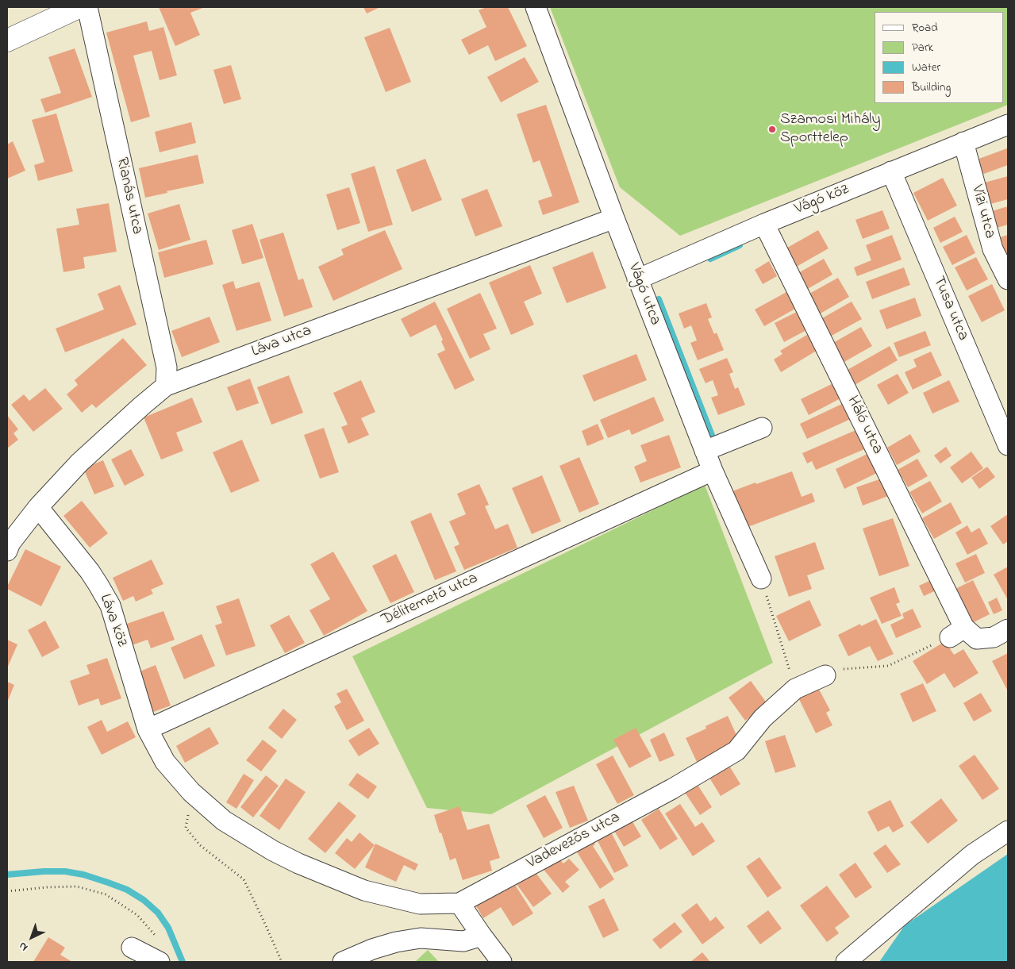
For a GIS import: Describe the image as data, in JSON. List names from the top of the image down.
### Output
{
  "streets": {
    "street": [
      "Rianás utca",
      "Vágó köz",
      "Vízi utca",
      "Vágó utca",
      "Tusa utca",
      "Láva utca",
      "Háló utca",
      "Délitemető utca",
      "Láva köz",
      "Vadevezős utca"
    ]
  },
  "crossings": [
    ["Rianás utca", "Láva utca"],
    ["Vágó köz", "Vízi utca"],
    ["Vágó köz", "Vágó utca"],
    ["Vágó köz", "Tusa utca"],
    ["Vágó köz", "Háló utca"],
    ["Vágó utca", "Láva utca"],
    ["Vágó utca", "Délitemető utca"],
    ["Láva utca", "Láva köz"],
    ["Délitemető utca", "Láva köz"],
    ["Délitemető utca", "Vadevezős utca"],
    ["Láva köz", "Vadevezős utca"]
  ],
  "places": ["Szamosi Mihály Sporttelep"],
  "legend": [
    "Road",
    "Park",
    "Water",
    "Building"
  ],
  "north": "bottom left"
}
